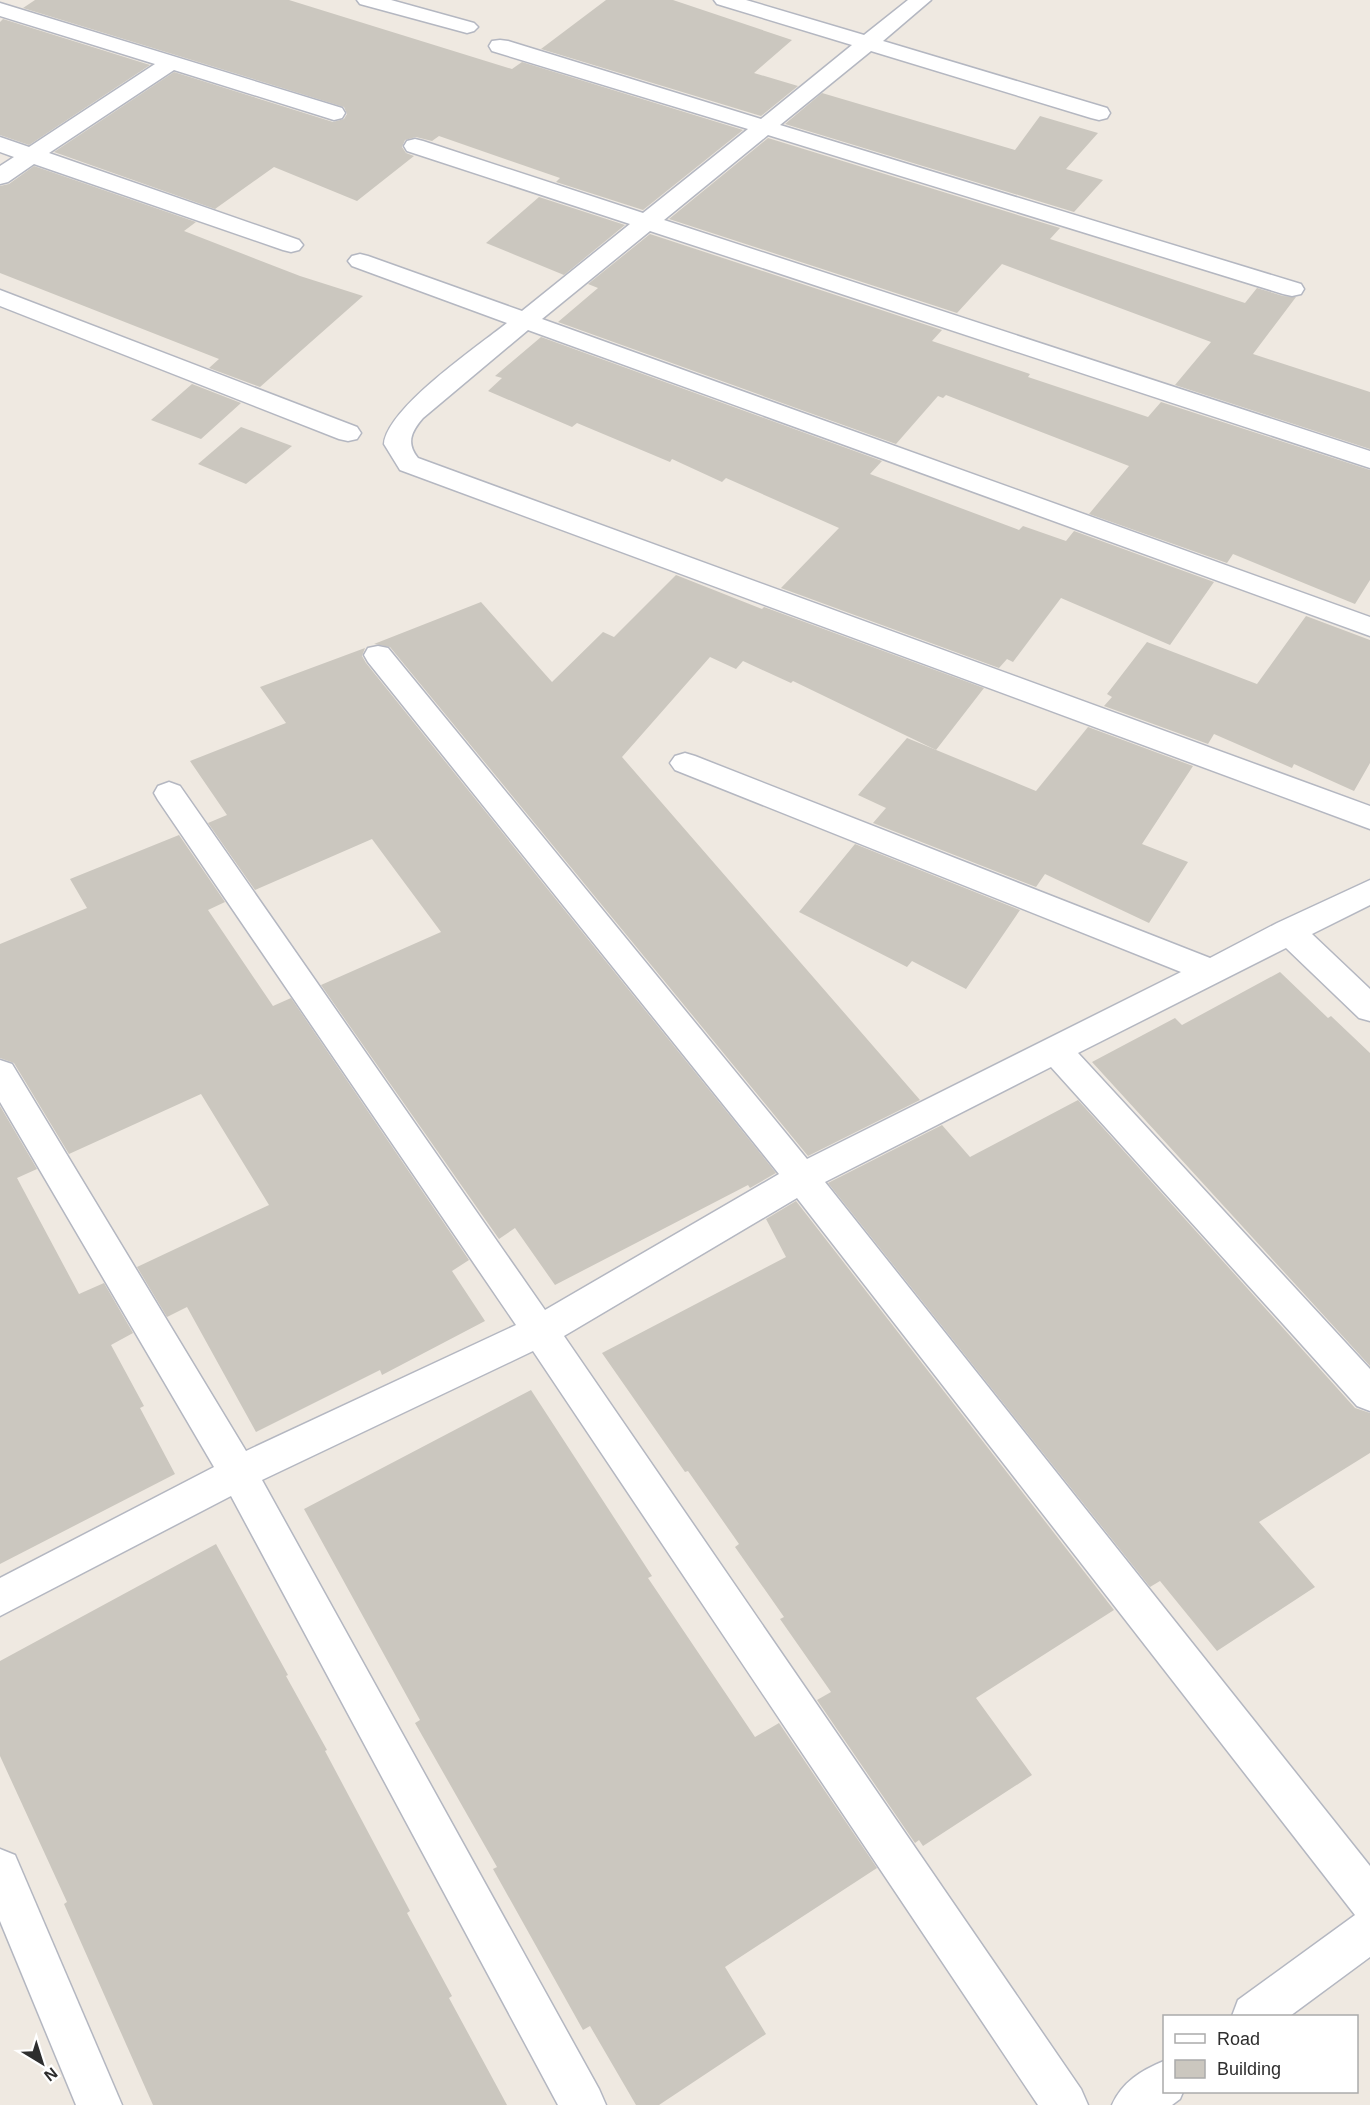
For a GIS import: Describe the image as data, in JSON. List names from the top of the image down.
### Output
{
  "legend": ["Road", "Building"],
  "north": "bottom right"
}
